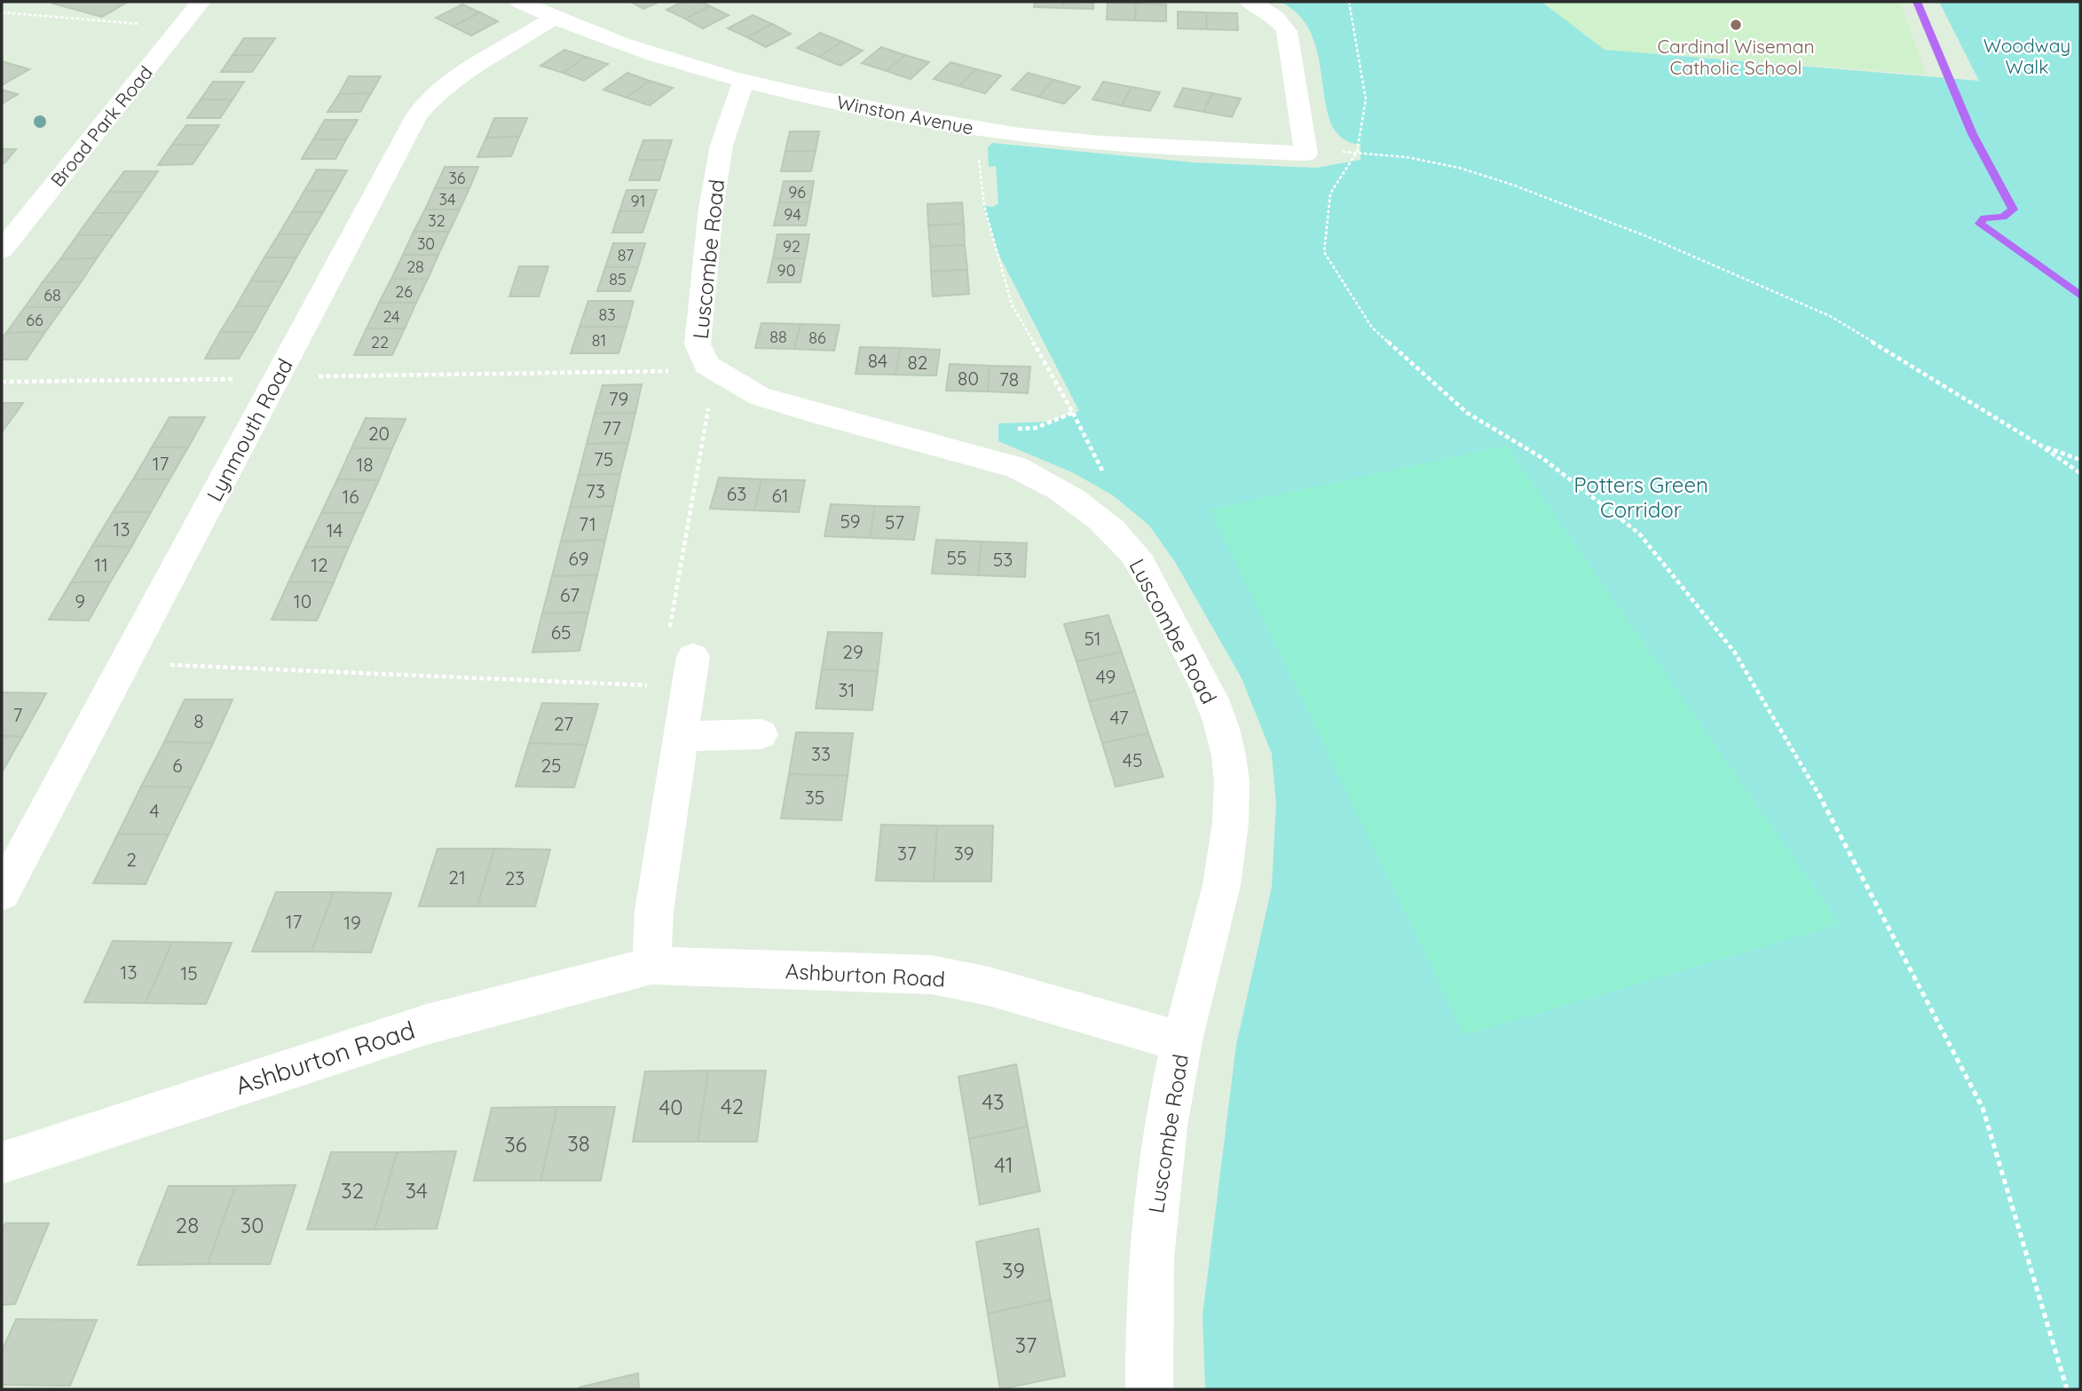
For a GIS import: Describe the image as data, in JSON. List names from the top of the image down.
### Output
{
  "streets": {
    "street": [
      "Winston Avenue",
      "Broad Park Road",
      "Luscombe Road",
      "Lynmouth Road",
      "Ashburton Road"
    ]
  },
  "crossings": [
    ["Winston Avenue", "Luscombe Road"],
    ["Winston Avenue", "Lynmouth Road"],
    ["Luscombe Road", "Ashburton Road"]
  ],
  "parks": ["Woodway Walk", "Potters Green Corridor"],
  "places": ["Cardinal Wiseman Catholic School"],
  "house_numbers": [
    "36",
    "96",
    "34",
    "91",
    "94",
    "32",
    "30",
    "92",
    "87",
    "28",
    "90",
    "85",
    "26",
    "68",
    "83",
    "24",
    "66",
    "88",
    "86",
    "81",
    "22",
    "84",
    "82",
    "80",
    "78",
    "79",
    "77",
    "20",
    "75",
    "17",
    "18",
    "73",
    "63",
    "61",
    "16",
    "59",
    "57",
    "71",
    "13",
    "14",
    "55",
    "69",
    "53",
    "11",
    "12",
    "67",
    "9",
    "10",
    "65",
    "51",
    "29",
    "49",
    "31",
    "7",
    "47",
    "8",
    "27",
    "33",
    "45",
    "6",
    "25",
    "35",
    "4",
    "37",
    "39",
    "2",
    "21",
    "23",
    "17",
    "19",
    "13",
    "15",
    "43",
    "42",
    "40",
    "38",
    "36",
    "41",
    "32",
    "34",
    "28",
    "30",
    "39",
    "37"
  ]
}
